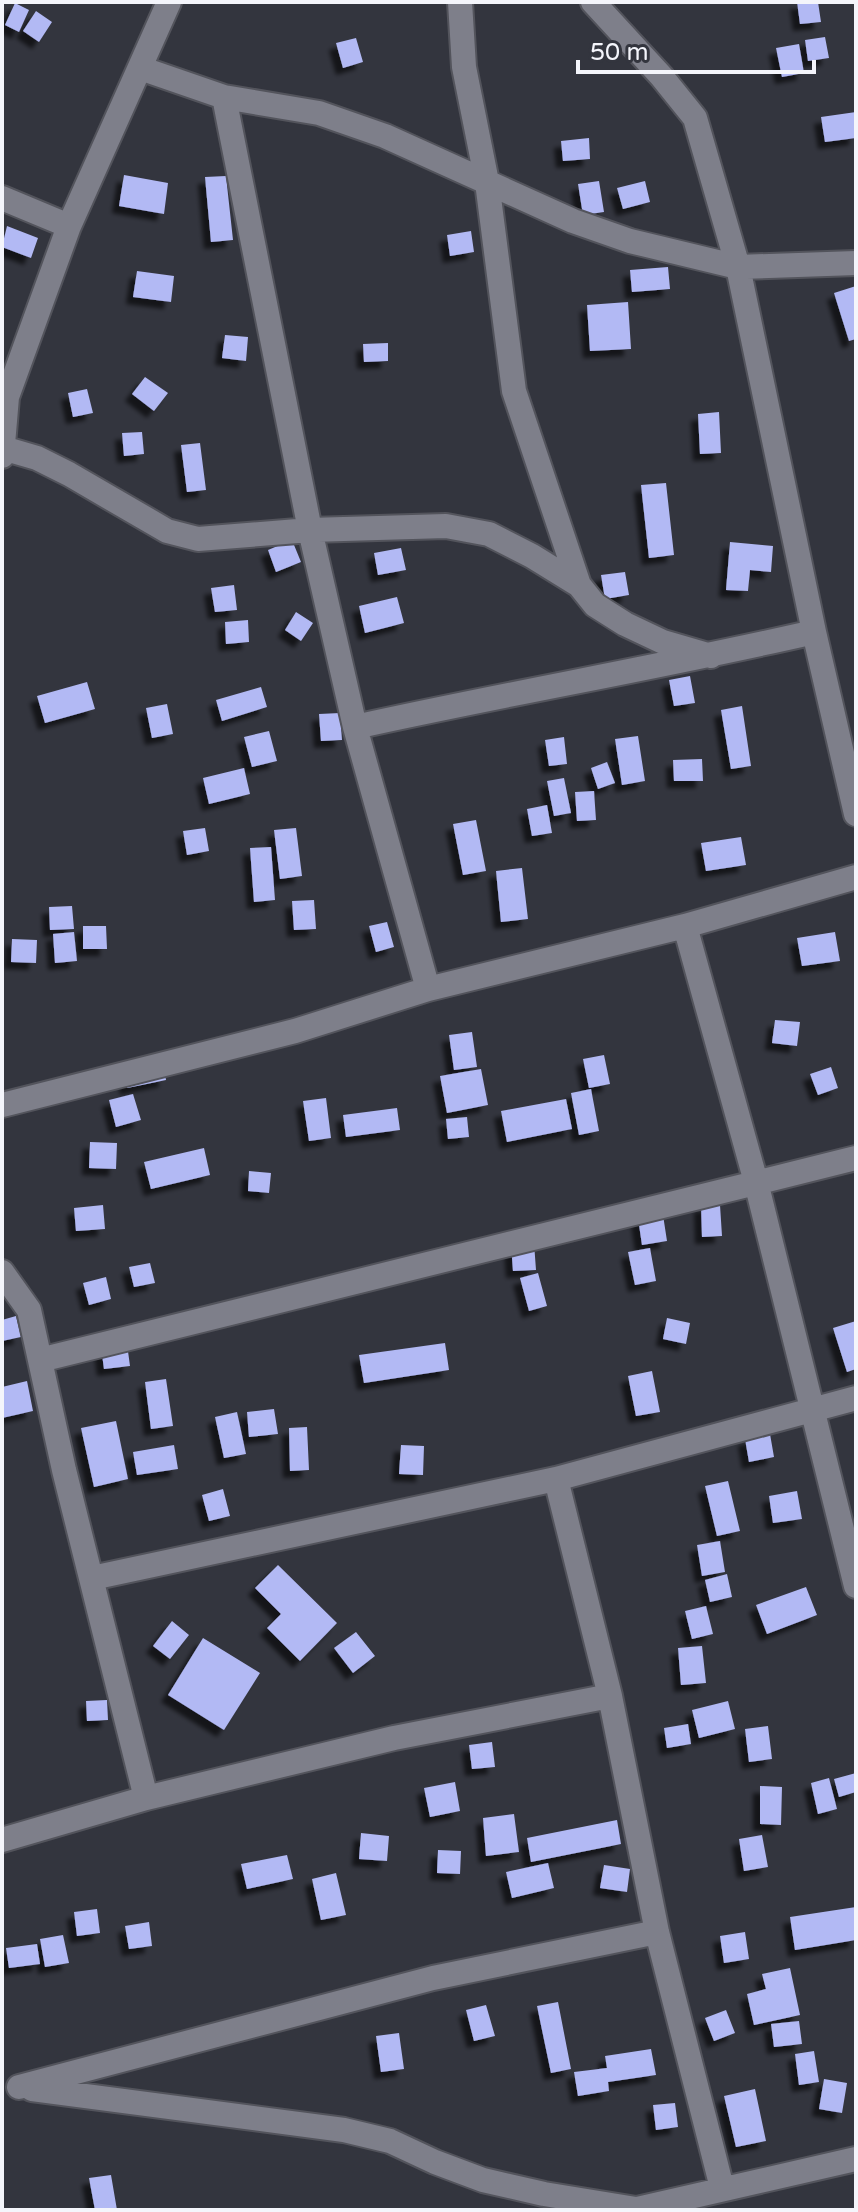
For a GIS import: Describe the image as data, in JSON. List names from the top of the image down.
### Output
{
  "scale_bar": "50 m"
}
